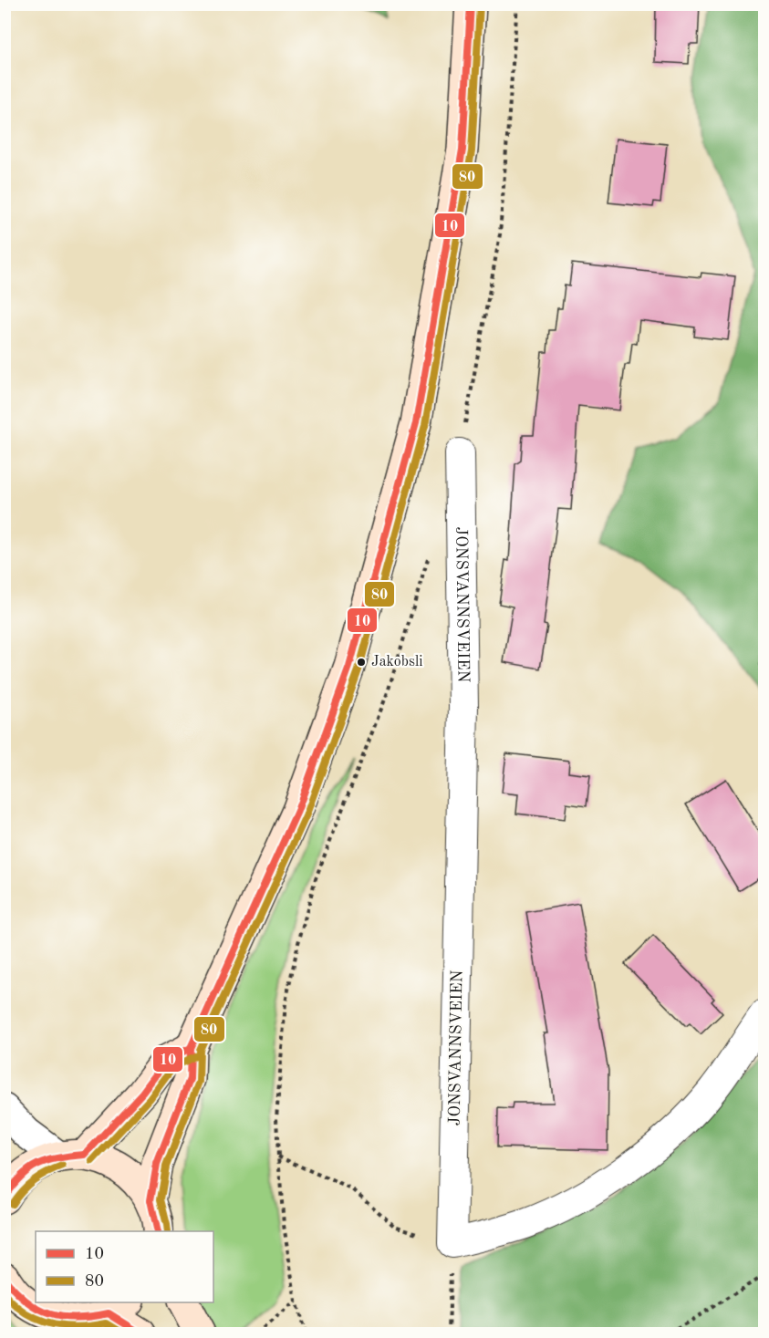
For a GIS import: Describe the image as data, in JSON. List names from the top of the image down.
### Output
{
  "streets": {
    "street": ["JONSVANNSVEIEN"]
  },
  "places": ["Jakobsli"],
  "lines": ["transit line 10", "transit line 80"],
  "legend": ["10", "80"]
}
